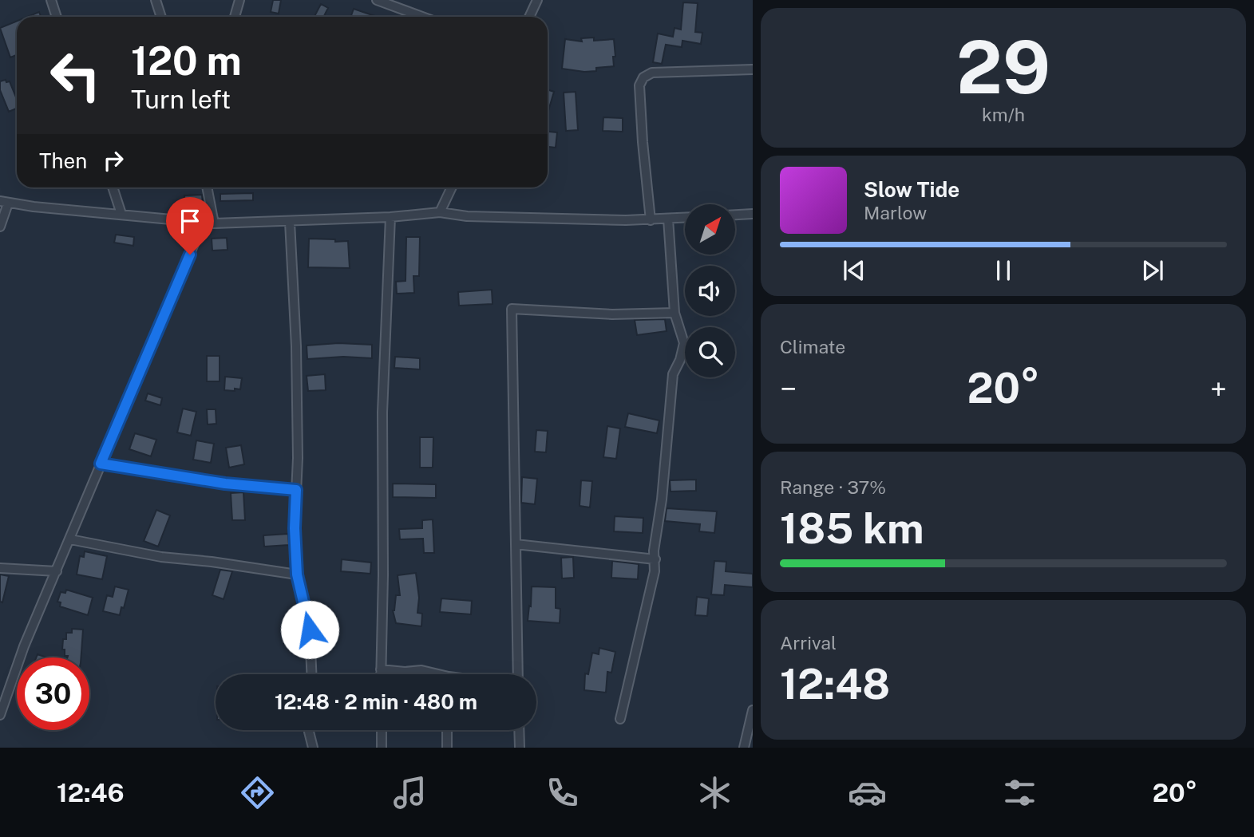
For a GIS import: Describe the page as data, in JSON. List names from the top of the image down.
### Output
{
  "north": "top right",
  "page": {
    "tile": [
      ["29", "km/h"],
      "Climate",
      ["Range · 37%", "185 km"],
      ["Arrival", "12:48"]
    ],
    "turn": ["120 m", "Turn left"],
    "then": "Then",
    "song": ["Slow Tide", "Marlow"],
    "heat": ["−", "20°", "+"],
    "limit": "30",
    "trip": "12:48 · 2 min · 480 m",
    "tabs": ["12:46", "20°"]
  }
}
